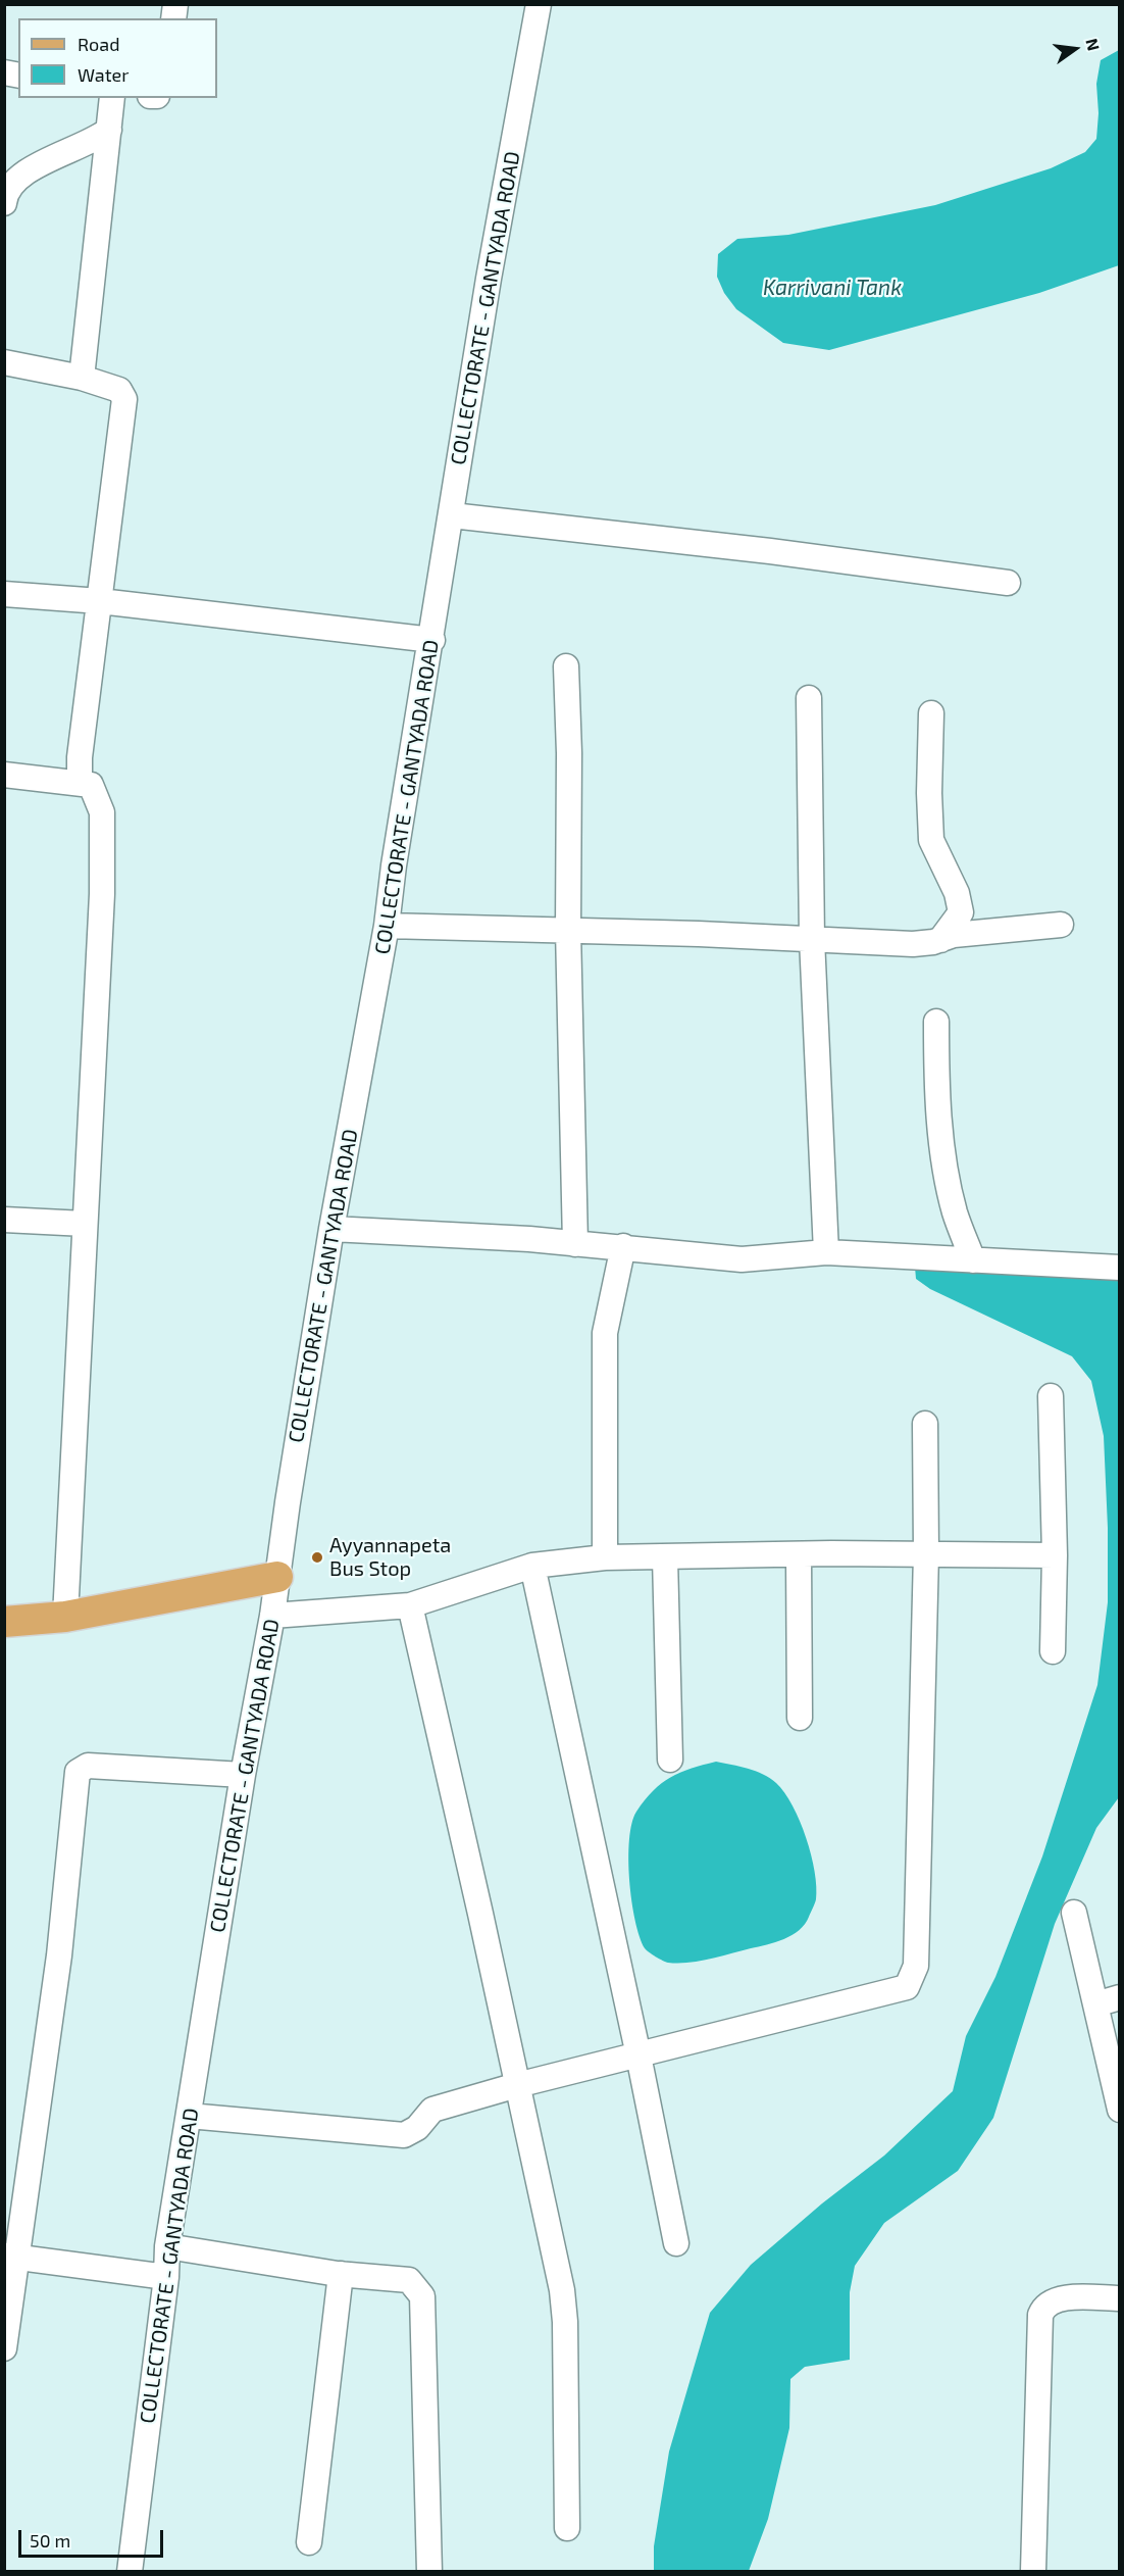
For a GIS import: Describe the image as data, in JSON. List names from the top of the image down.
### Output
{
  "streets": {
    "street": ["COLLECTORATE - GANTYADA ROAD"]
  },
  "water": ["Karrivani Tank"],
  "places": ["Ayyannapeta Bus Stop"],
  "legend": ["Road", "Water"],
  "scale_bar": "50 m",
  "north": "right"
}
